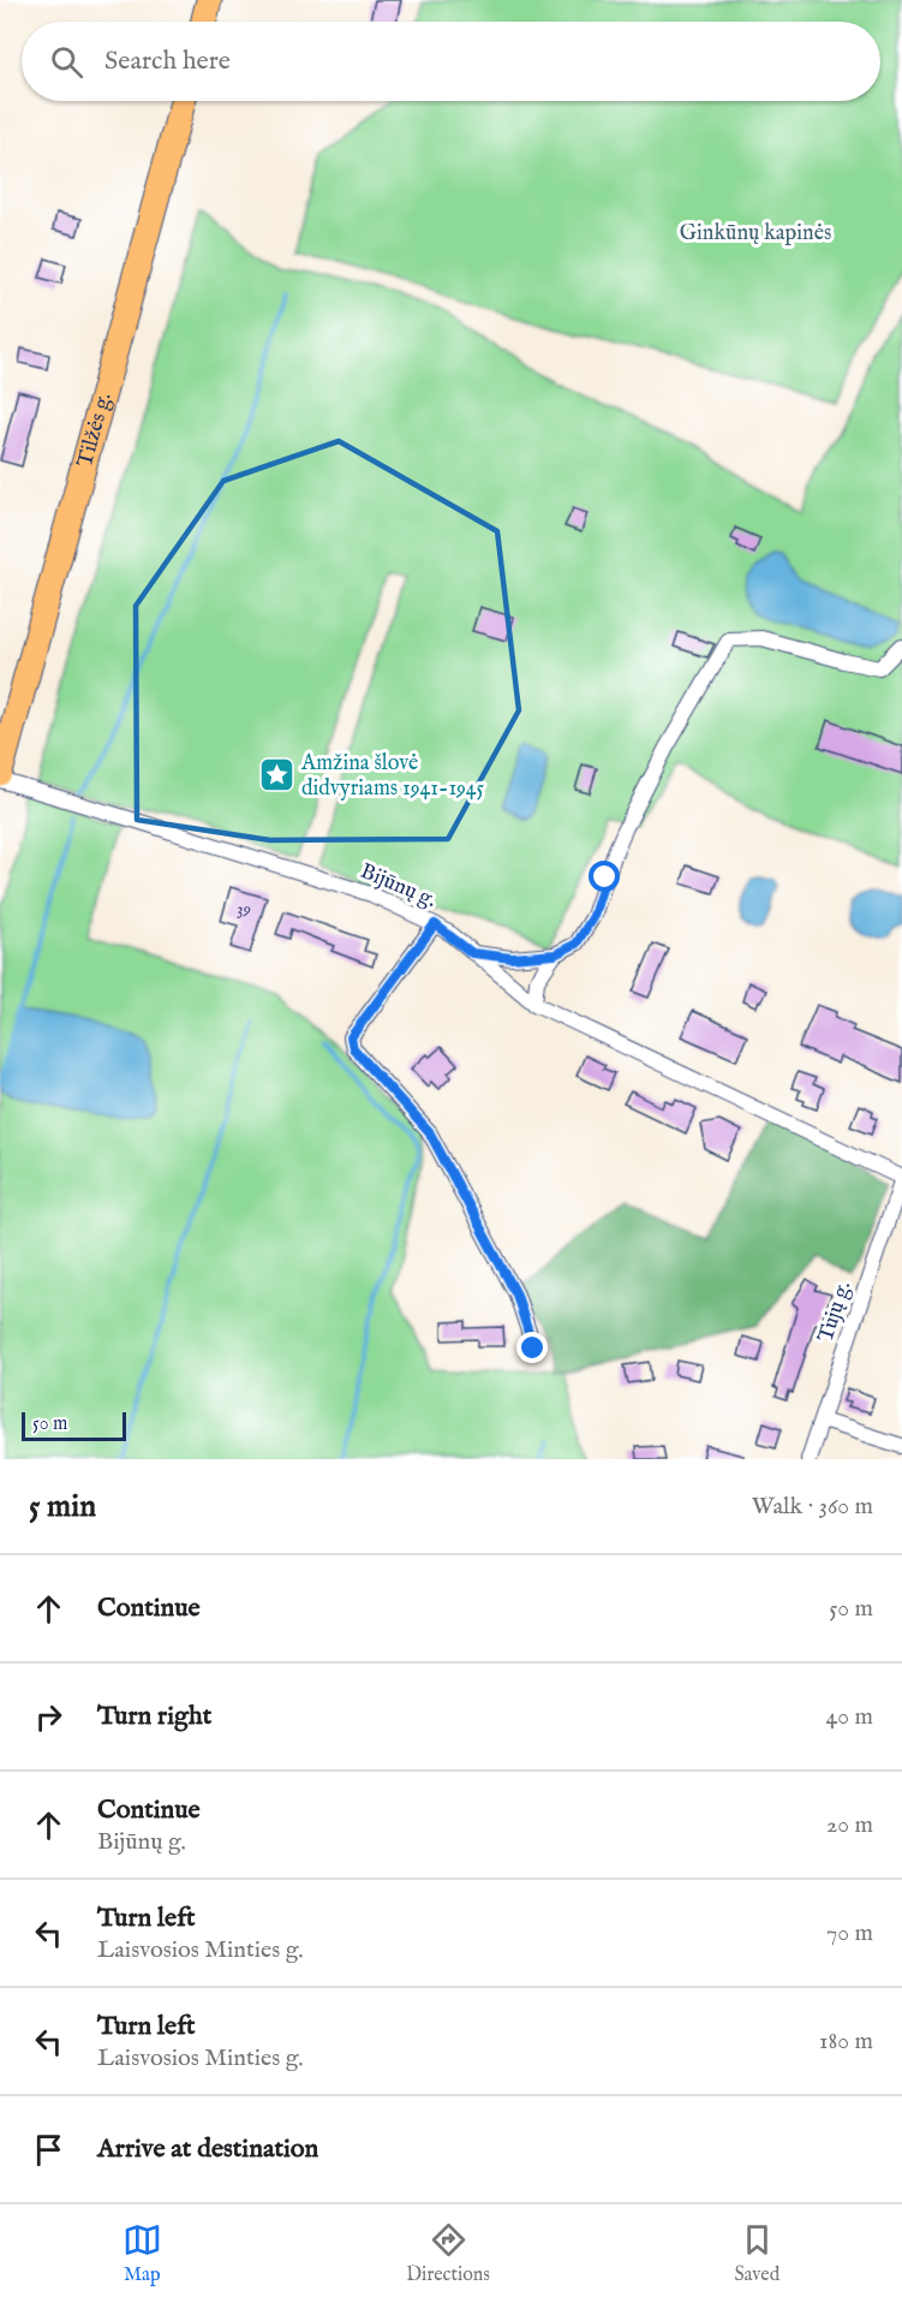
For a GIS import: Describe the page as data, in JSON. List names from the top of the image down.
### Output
{
  "streets": {
    "highway": ["Tilžės g."],
    "street": ["Bijūnų g.", "Tujų g."]
  },
  "crossings": [
    ["Bijūnų g.", "Tujų g."]
  ],
  "parks": ["Ginkūnų kapinės"],
  "places": {
    "place": ["Amžina šlovė didvyriams 1941-1945"]
  },
  "house_numbers": ["39"],
  "scale_bar": "50 m",
  "page": {
    "search": "Search here",
    "scale": "50 m",
    "heading": ["5 min", "Walk · 360 m"],
    "list": [
      ["Continue", "50 m"],
      ["Turn right", "40 m"],
      ["Continue", "Bijūnų g.", "20 m"],
      ["Turn left", "Laisvosios Minties g.", "70 m"],
      ["Turn left", "Laisvosios Minties g.", "180 m"],
      "Arrive at destination"
    ],
    "nav": ["Map", "Directions", "Saved"]
  }
}
